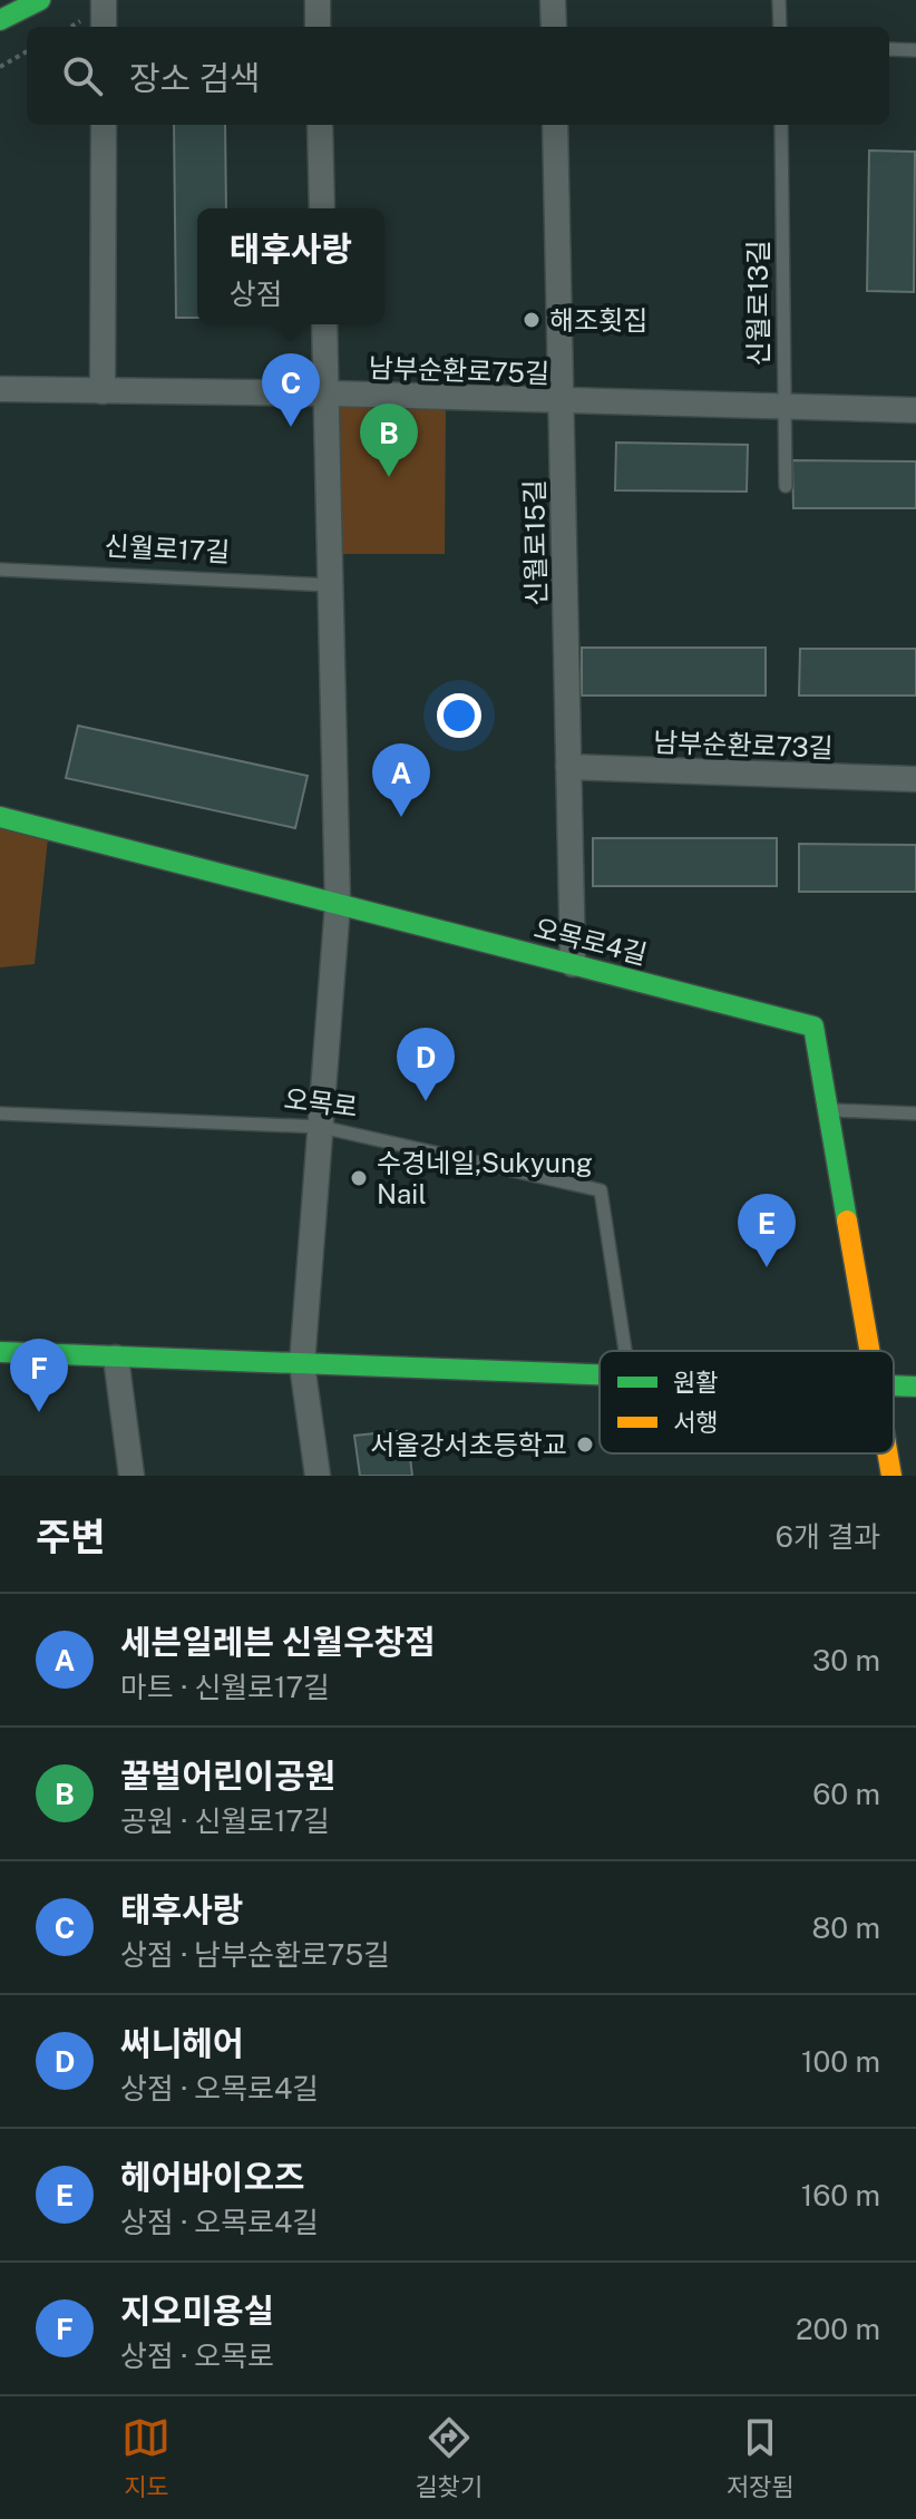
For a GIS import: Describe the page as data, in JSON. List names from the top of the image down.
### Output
{
  "streets": {
    "street": [
      "남부순환로75길",
      "신월로15길",
      "남부순환로73길",
      "오목로4길"
    ],
    "lane": ["신월로13길", "신월로17길", "오목로"]
  },
  "crossings": [
    ["신월로13길", "남부순환로75길"],
    ["남부순환로75길", "신월로15길"],
    ["신월로15길", "남부순환로73길"],
    ["신월로15길", "오목로4길"]
  ],
  "places": ["해조횟집", "수경네일,Sukyung Nail", "서울강서초등학교"],
  "legend": ["원활", "서행"],
  "page": {
    "search": "장소 검색",
    "popup": ["태후사랑", "상점"],
    "pins": [
      "C",
      "B",
      "A",
      "D",
      "E",
      "F"
    ],
    "heading": ["주변", "6개 결과"],
    "list": [
      {
        "mark": "A",
        "name": "세븐일레븐 신월우창점",
        "note": "마트 · 신월로17길",
        "value": "30 m"
      },
      {
        "mark": "B",
        "name": "꿀벌어린이공원",
        "note": "공원 · 신월로17길",
        "value": "60 m"
      },
      {
        "mark": "C",
        "name": "태후사랑",
        "note": "상점 · 남부순환로75길",
        "value": "80 m"
      },
      {
        "mark": "D",
        "name": "써니헤어",
        "note": "상점 · 오목로4길",
        "value": "100 m"
      },
      {
        "mark": "E",
        "name": "헤어바이오즈",
        "note": "상점 · 오목로4길",
        "value": "160 m"
      },
      {
        "mark": "F",
        "name": "지오미용실",
        "note": "상점 · 오목로",
        "value": "200 m"
      }
    ],
    "nav": ["지도", "길찾기", "저장됨"]
  }
}
